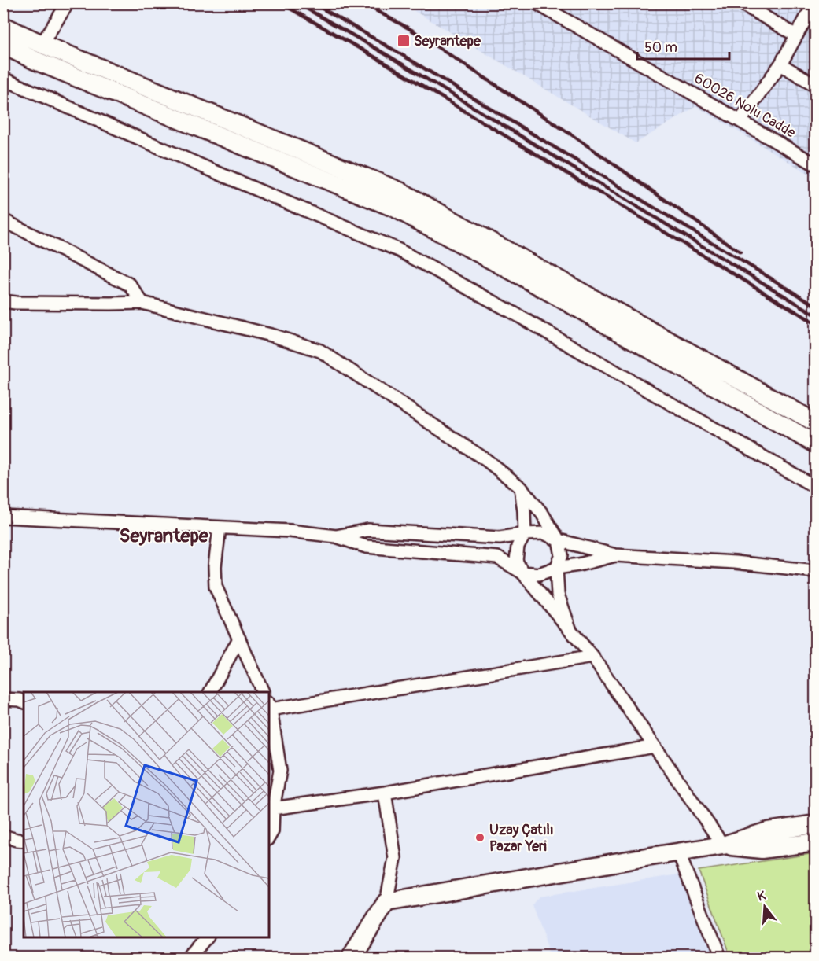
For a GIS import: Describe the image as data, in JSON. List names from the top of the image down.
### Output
{
  "streets": {
    "street": ["60026 Nolu Cadde"]
  },
  "districts": ["Seyrantepe"],
  "places": {
    "transit": ["Seyrantepe"],
    "other": ["Uzay Çatılı Pazar Yeri"]
  },
  "scale_bar": "50 m",
  "north": "top"
}
